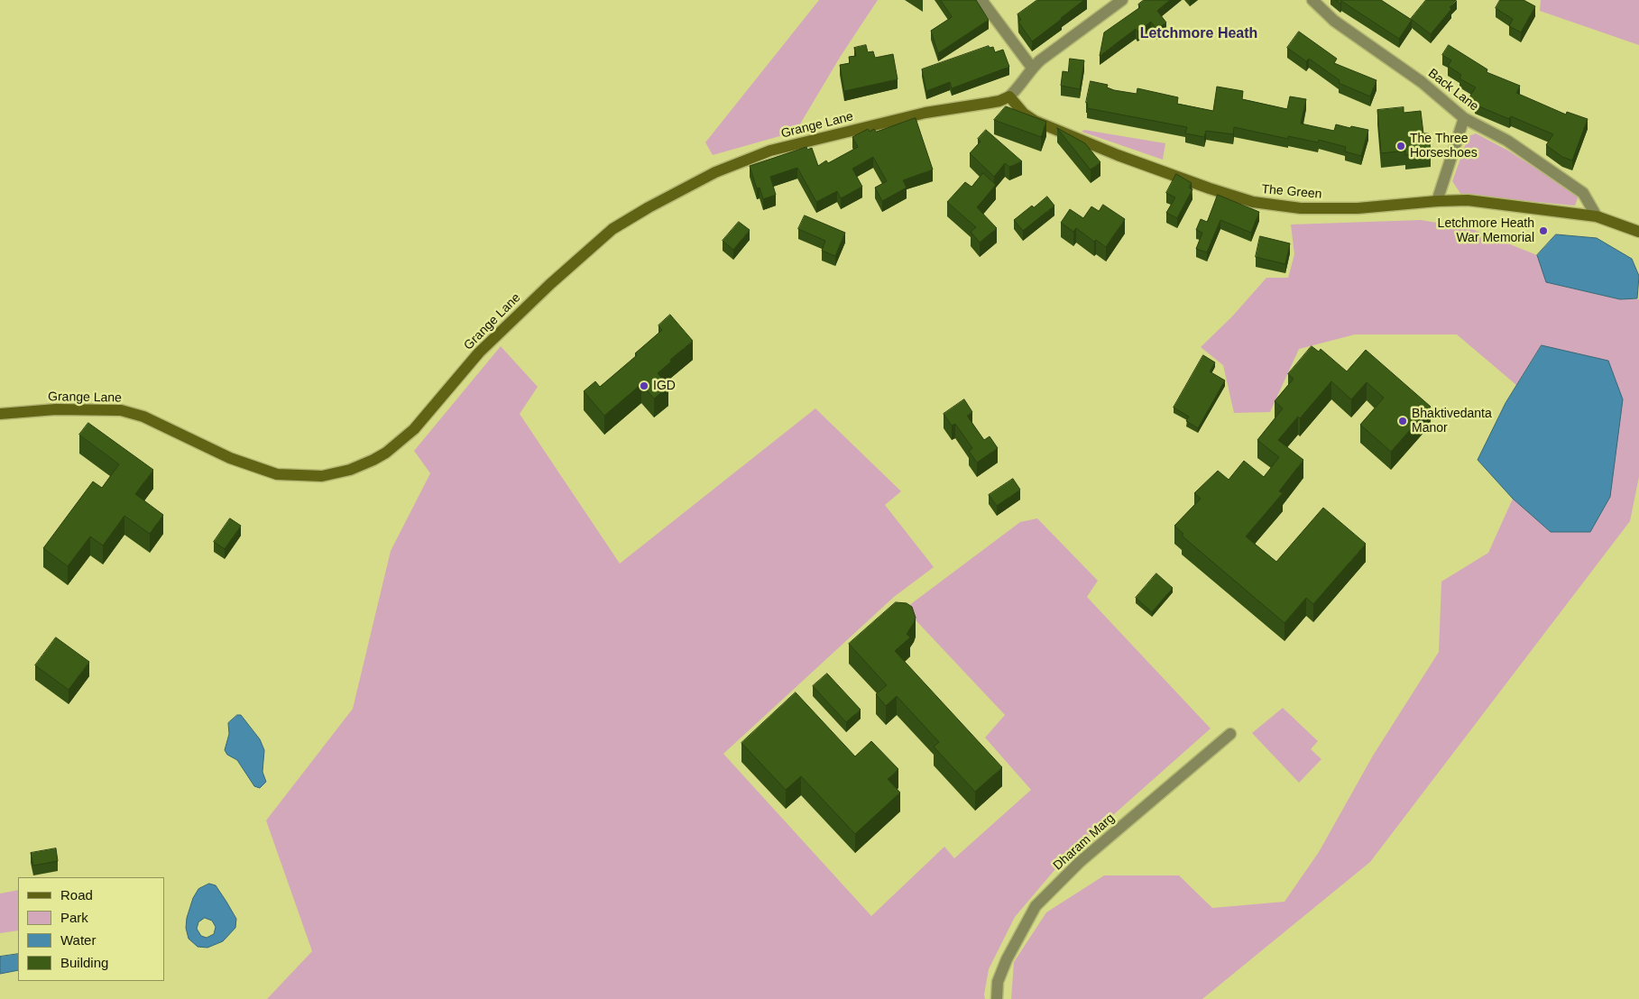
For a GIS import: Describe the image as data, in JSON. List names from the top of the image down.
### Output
{
  "streets": {
    "street": [
      "Back Lane",
      "Grange Lane",
      "The Green",
      "Dharam Marg"
    ]
  },
  "crossings": [
    ["Back Lane", "The Green"],
    ["Grange Lane", "The Green"]
  ],
  "districts": ["Letchmore Heath"],
  "places": [
    "The Three Horseshoes",
    "Letchmore Heath War Memorial",
    "IGD",
    "Bhaktivedanta Manor"
  ],
  "legend": [
    "Road",
    "Park",
    "Water",
    "Building"
  ]
}
